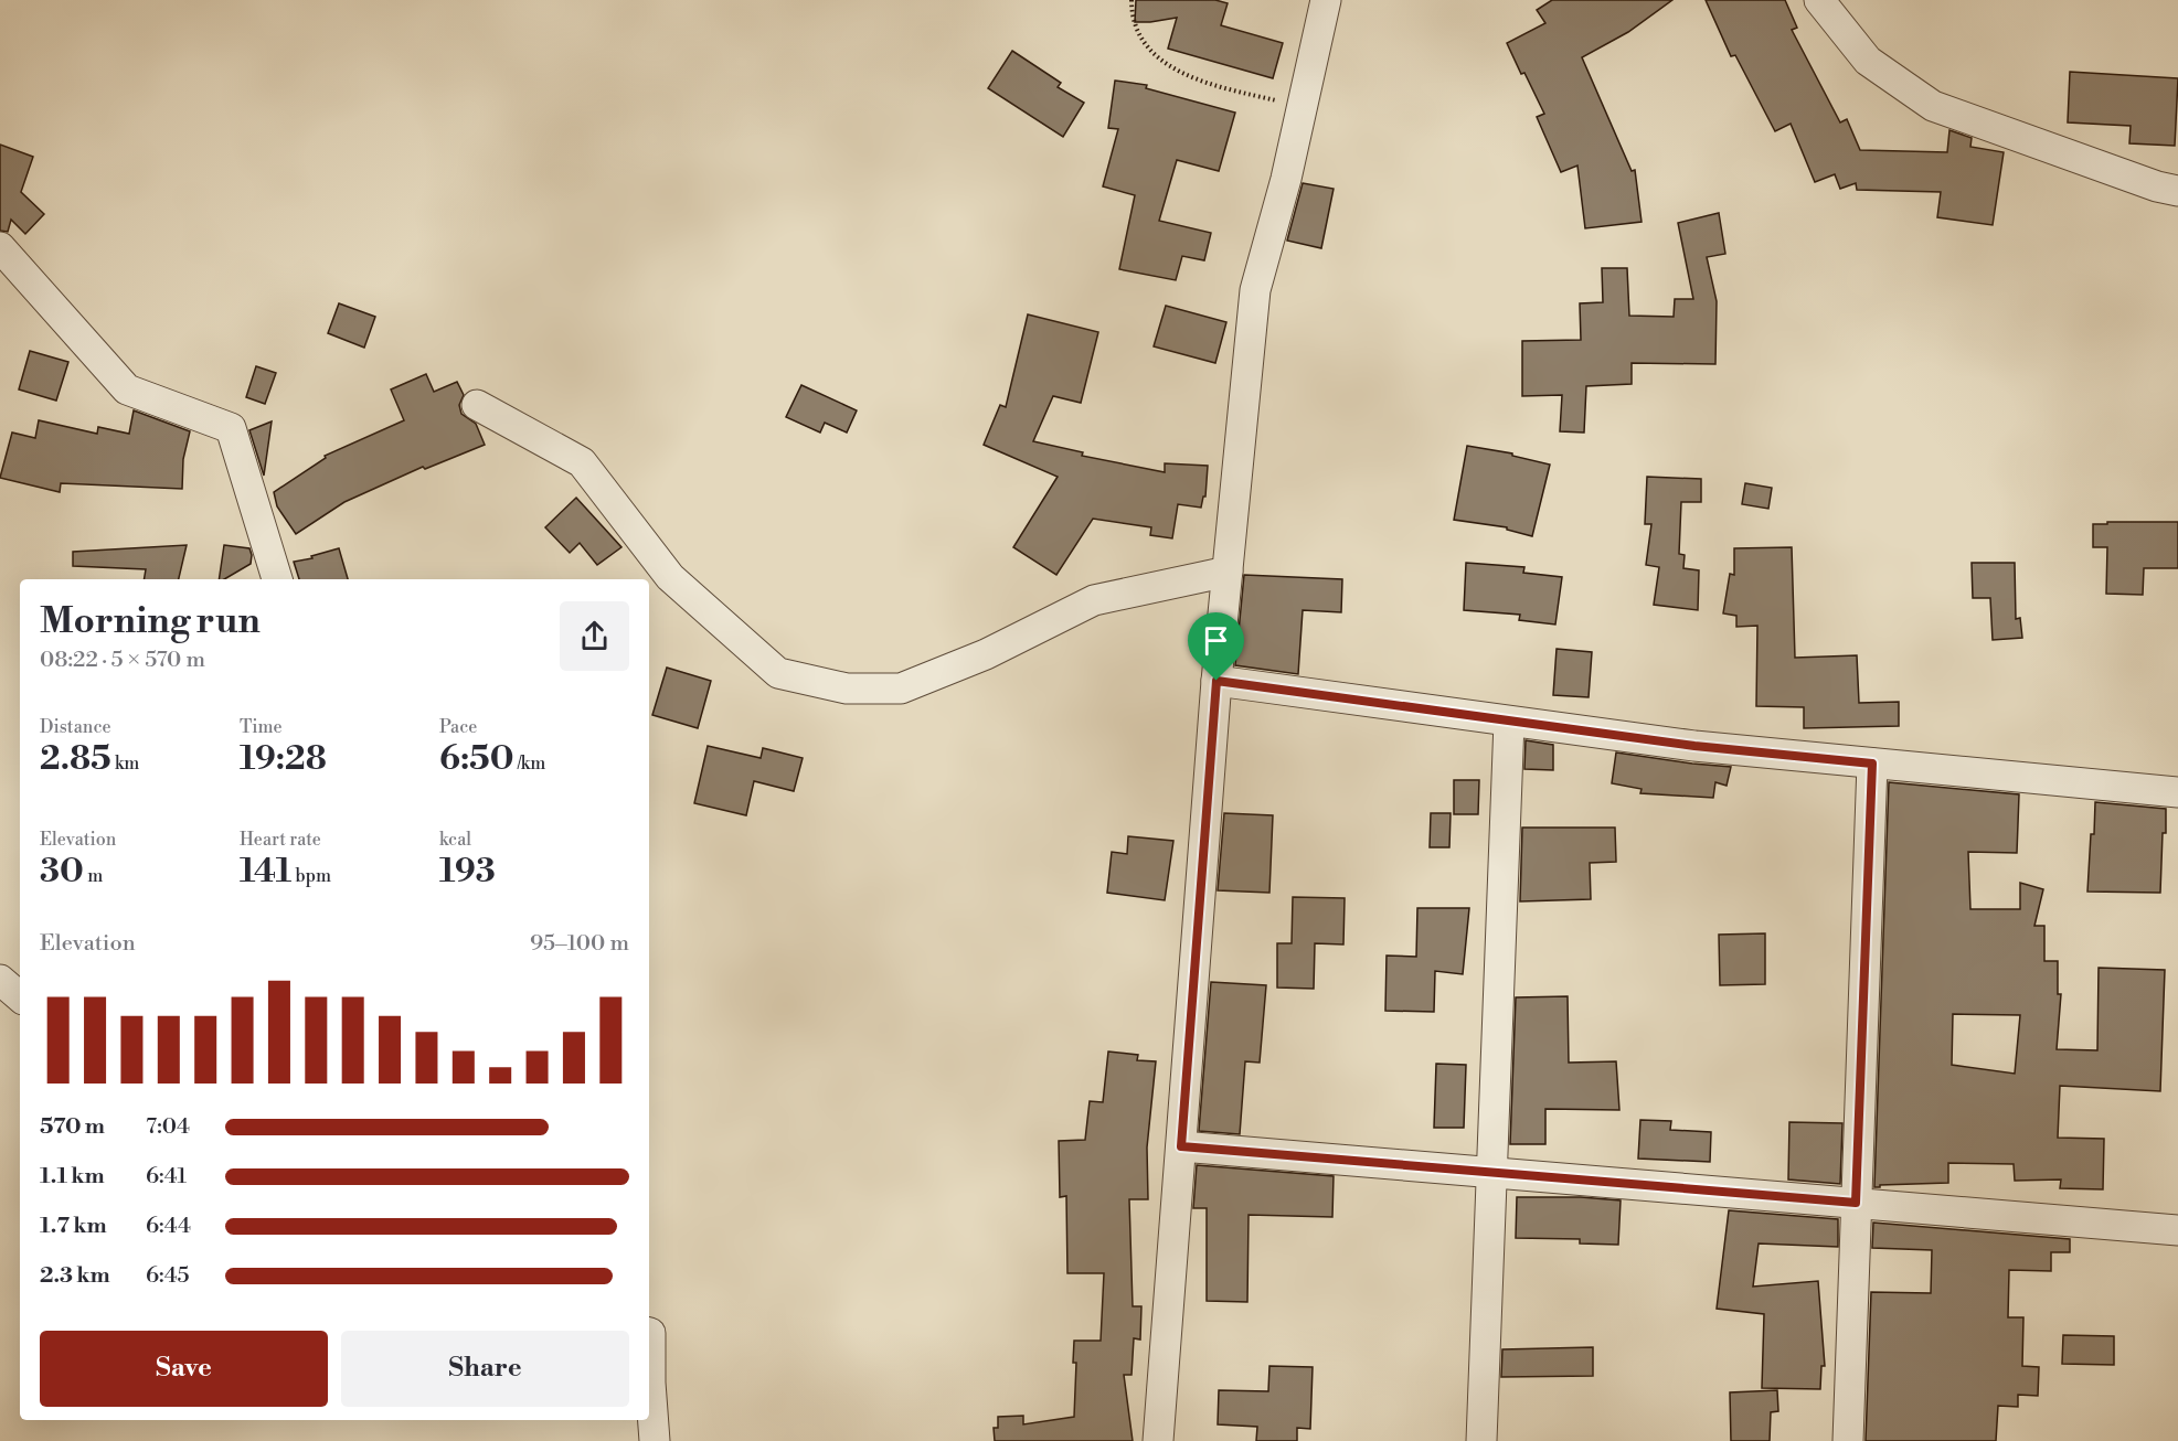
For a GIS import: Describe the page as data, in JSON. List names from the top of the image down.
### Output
{
  "page": {
    "heading": ["Morning run", "08:22 · 5 × 570 m"],
    "stats": [
      ["Distance", "2.85 km"],
      ["Time", "19:28"],
      ["Pace", "6:50 /km"],
      ["Elevation", "30 m"],
      ["Heart rate", "141 bpm"],
      ["kcal", "193"]
    ],
    "chart": ["Elevation", "95–100 m"],
    "list": [
      {
        "name": "570 m",
        "note": "7:04"
      },
      {
        "name": "1.1 km",
        "note": "6:41"
      },
      {
        "name": "1.7 km",
        "note": "6:44"
      },
      {
        "name": "2.3 km",
        "note": "6:45"
      }
    ],
    "buttons": ["Save", "Share"]
  }
}
